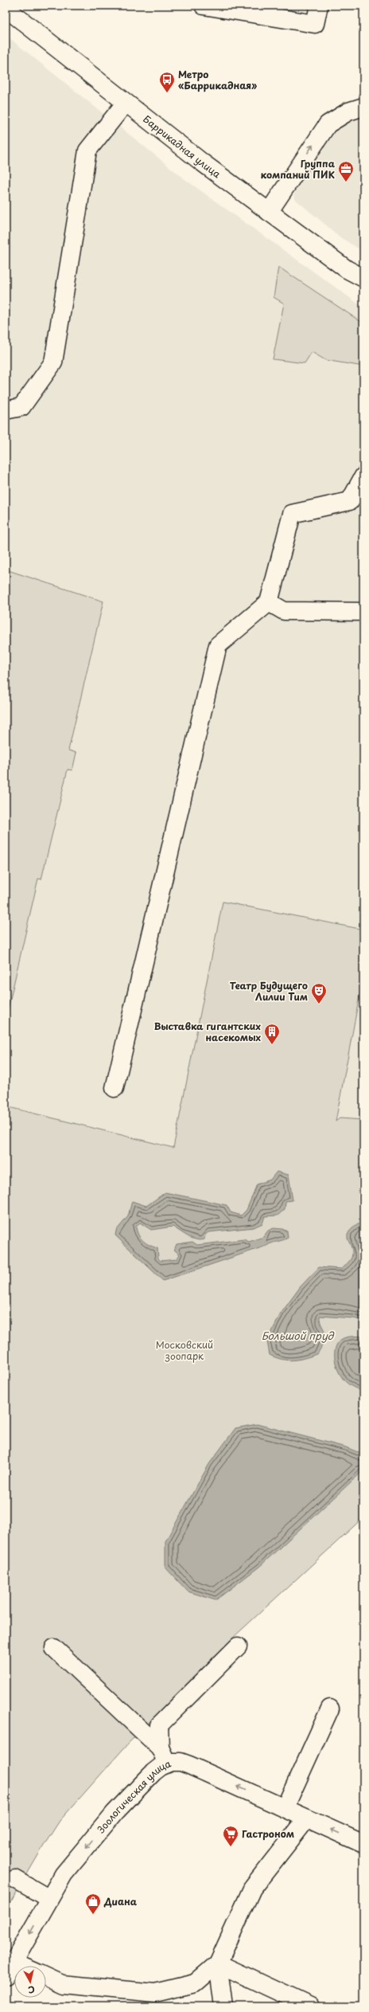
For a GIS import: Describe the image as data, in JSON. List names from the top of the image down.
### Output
{
  "streets": {
    "street": ["Баррикадная улица", "Зоологическая улица"]
  },
  "water": ["Большой пруд"],
  "parks": ["Московский зоопарк"],
  "places": {
    "bus stop": ["Метро «Баррикадная»"],
    "office": ["Группа компаний ПИК"],
    "theatre": ["Театр Будущего Лилии Тим"],
    "building": ["Выставка гигантских насекомых"],
    "supermarket": ["Гастроном"],
    "shop": ["Диана"]
  },
  "north": "bottom"
}
